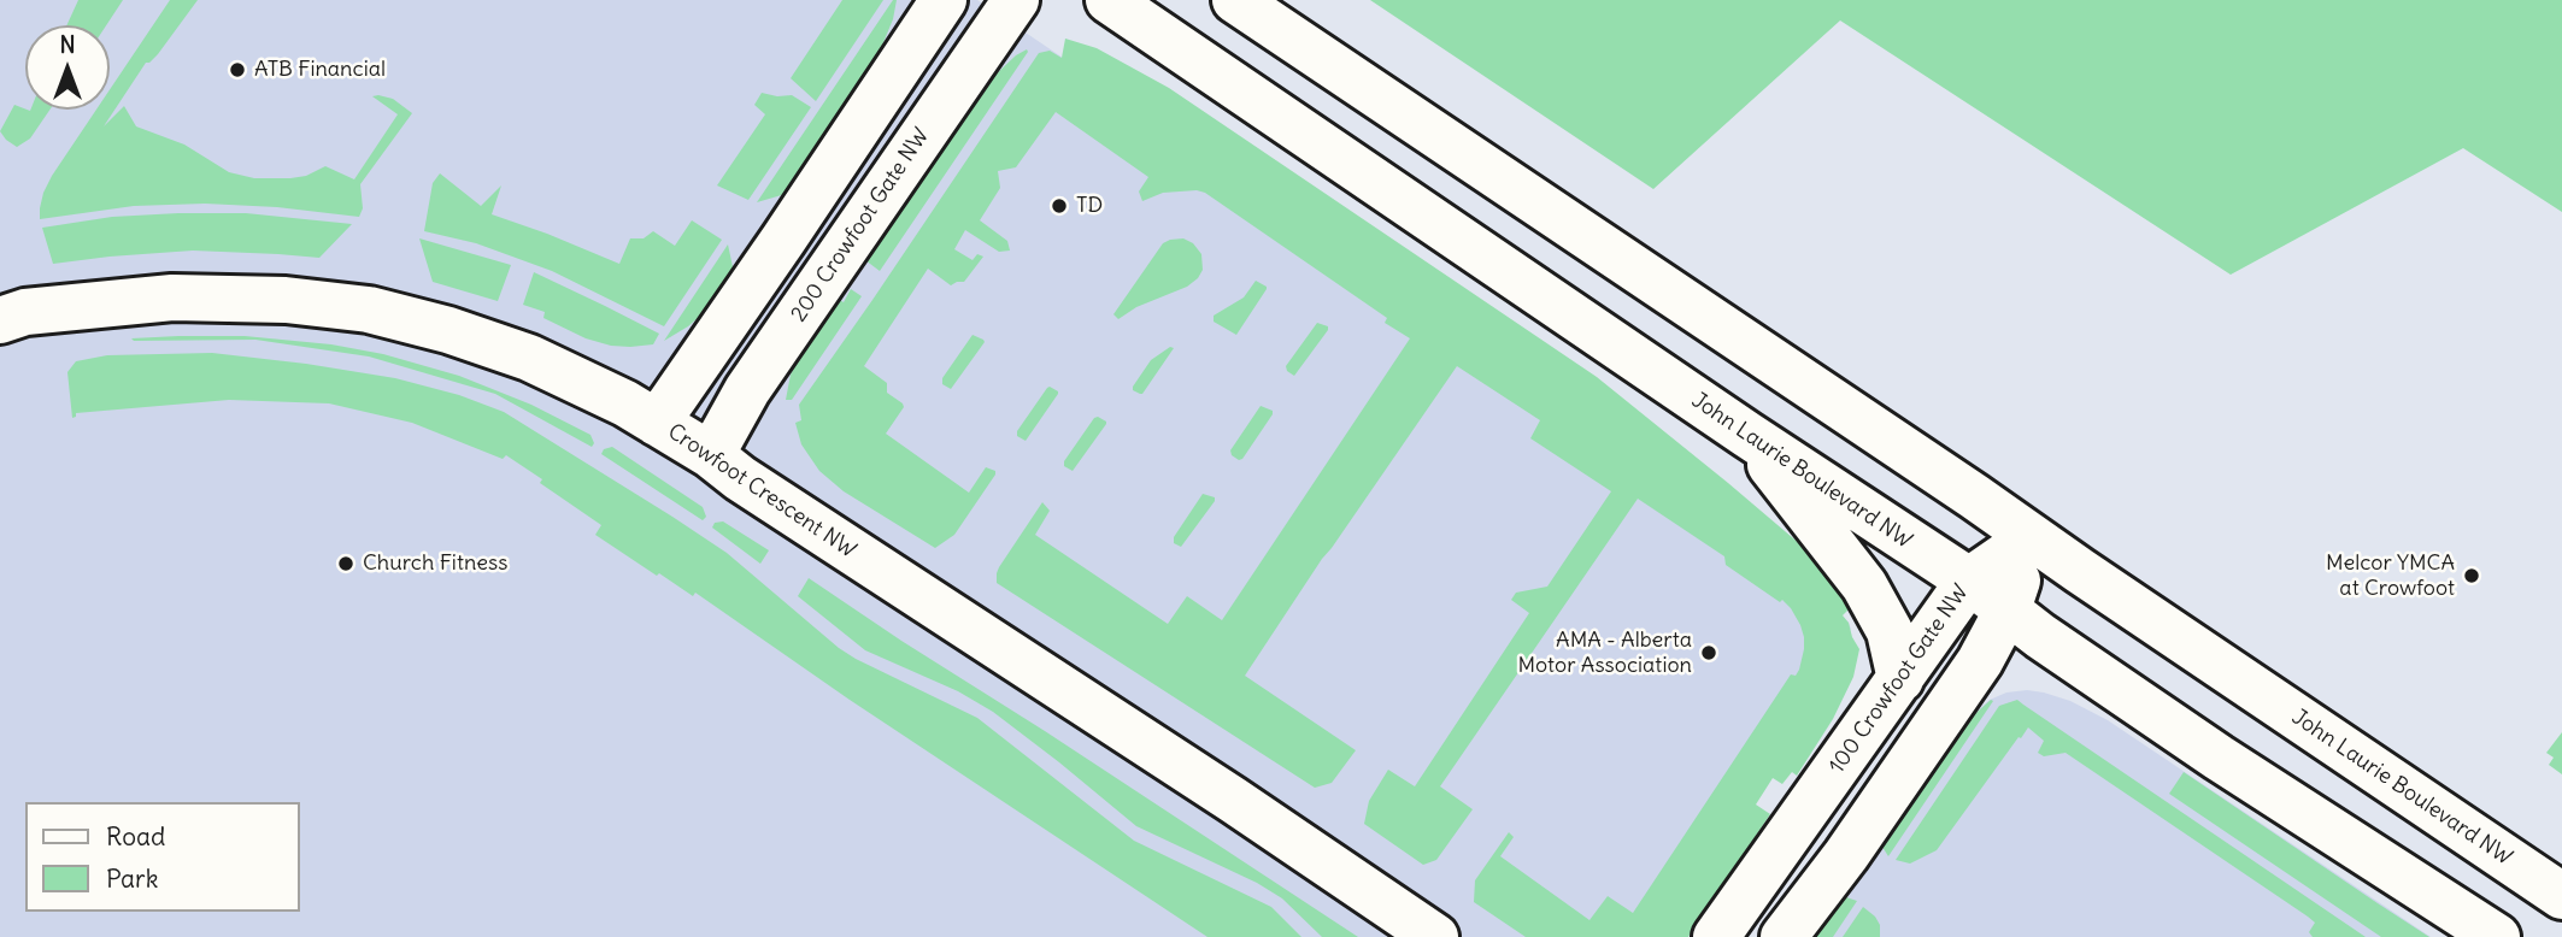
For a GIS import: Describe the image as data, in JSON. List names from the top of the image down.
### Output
{
  "streets": {
    "street": [
      "200 Crowfoot Gate NW",
      "John Laurie Boulevard NW",
      "Crowfoot Crescent NW",
      "100 Crowfoot Gate NW"
    ]
  },
  "crossings": [
    ["200 Crowfoot Gate NW", "Crowfoot Crescent NW"],
    ["John Laurie Boulevard NW", "100 Crowfoot Gate NW"]
  ],
  "places": [
    "ATB Financial",
    "TD",
    "Church Fitness",
    "Melcor YMCA at Crowfoot",
    "AMA - Alberta Motor Association"
  ],
  "legend": ["Road", "Park"],
  "north": "top"
}
